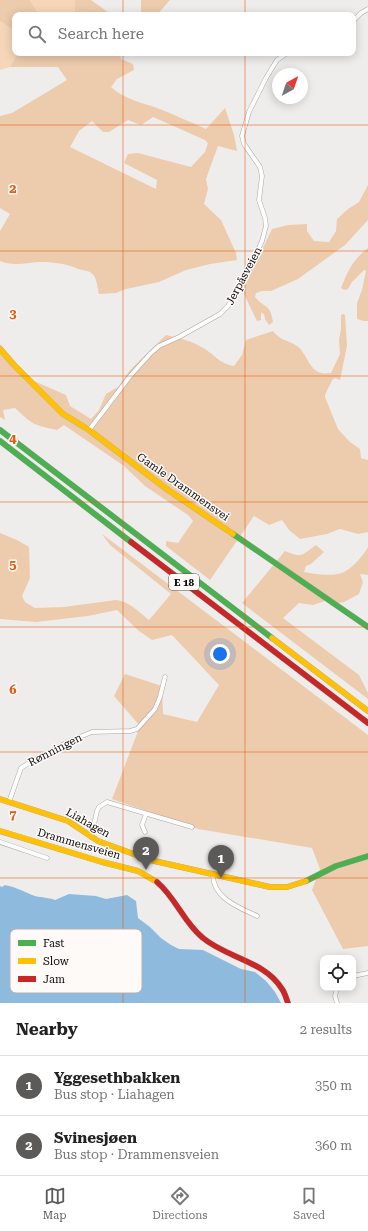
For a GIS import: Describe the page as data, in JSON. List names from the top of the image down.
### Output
{
  "streets": {
    "main road": [
      "Gamle Drammensvei",
      "E 18",
      "Liahagen",
      "Drammensveien"
    ],
    "street": ["Jerpåsveien", "Rønningen"]
  },
  "crossings": [
    ["Jerpåsveien", "Gamle Drammensvei"],
    ["Rønningen", "Liahagen"]
  ],
  "legend": ["Fast", "Slow", "Jam"],
  "north": "top right",
  "page": {
    "search": "Search here",
    "pins": ["2", "1"],
    "heading": ["Nearby", "2 results"],
    "list": [
      {
        "mark": "1",
        "name": "Yggesethbakken",
        "note": "Bus stop · Liahagen",
        "value": "350 m"
      },
      {
        "mark": "2",
        "name": "Svinesjøen",
        "note": "Bus stop · Drammensveien",
        "value": "360 m"
      }
    ],
    "nav": ["Map", "Directions", "Saved"]
  },
  "grid": {
    "rows": [
      "2",
      "3",
      "4",
      "5",
      "6",
      "7"
    ]
  }
}
